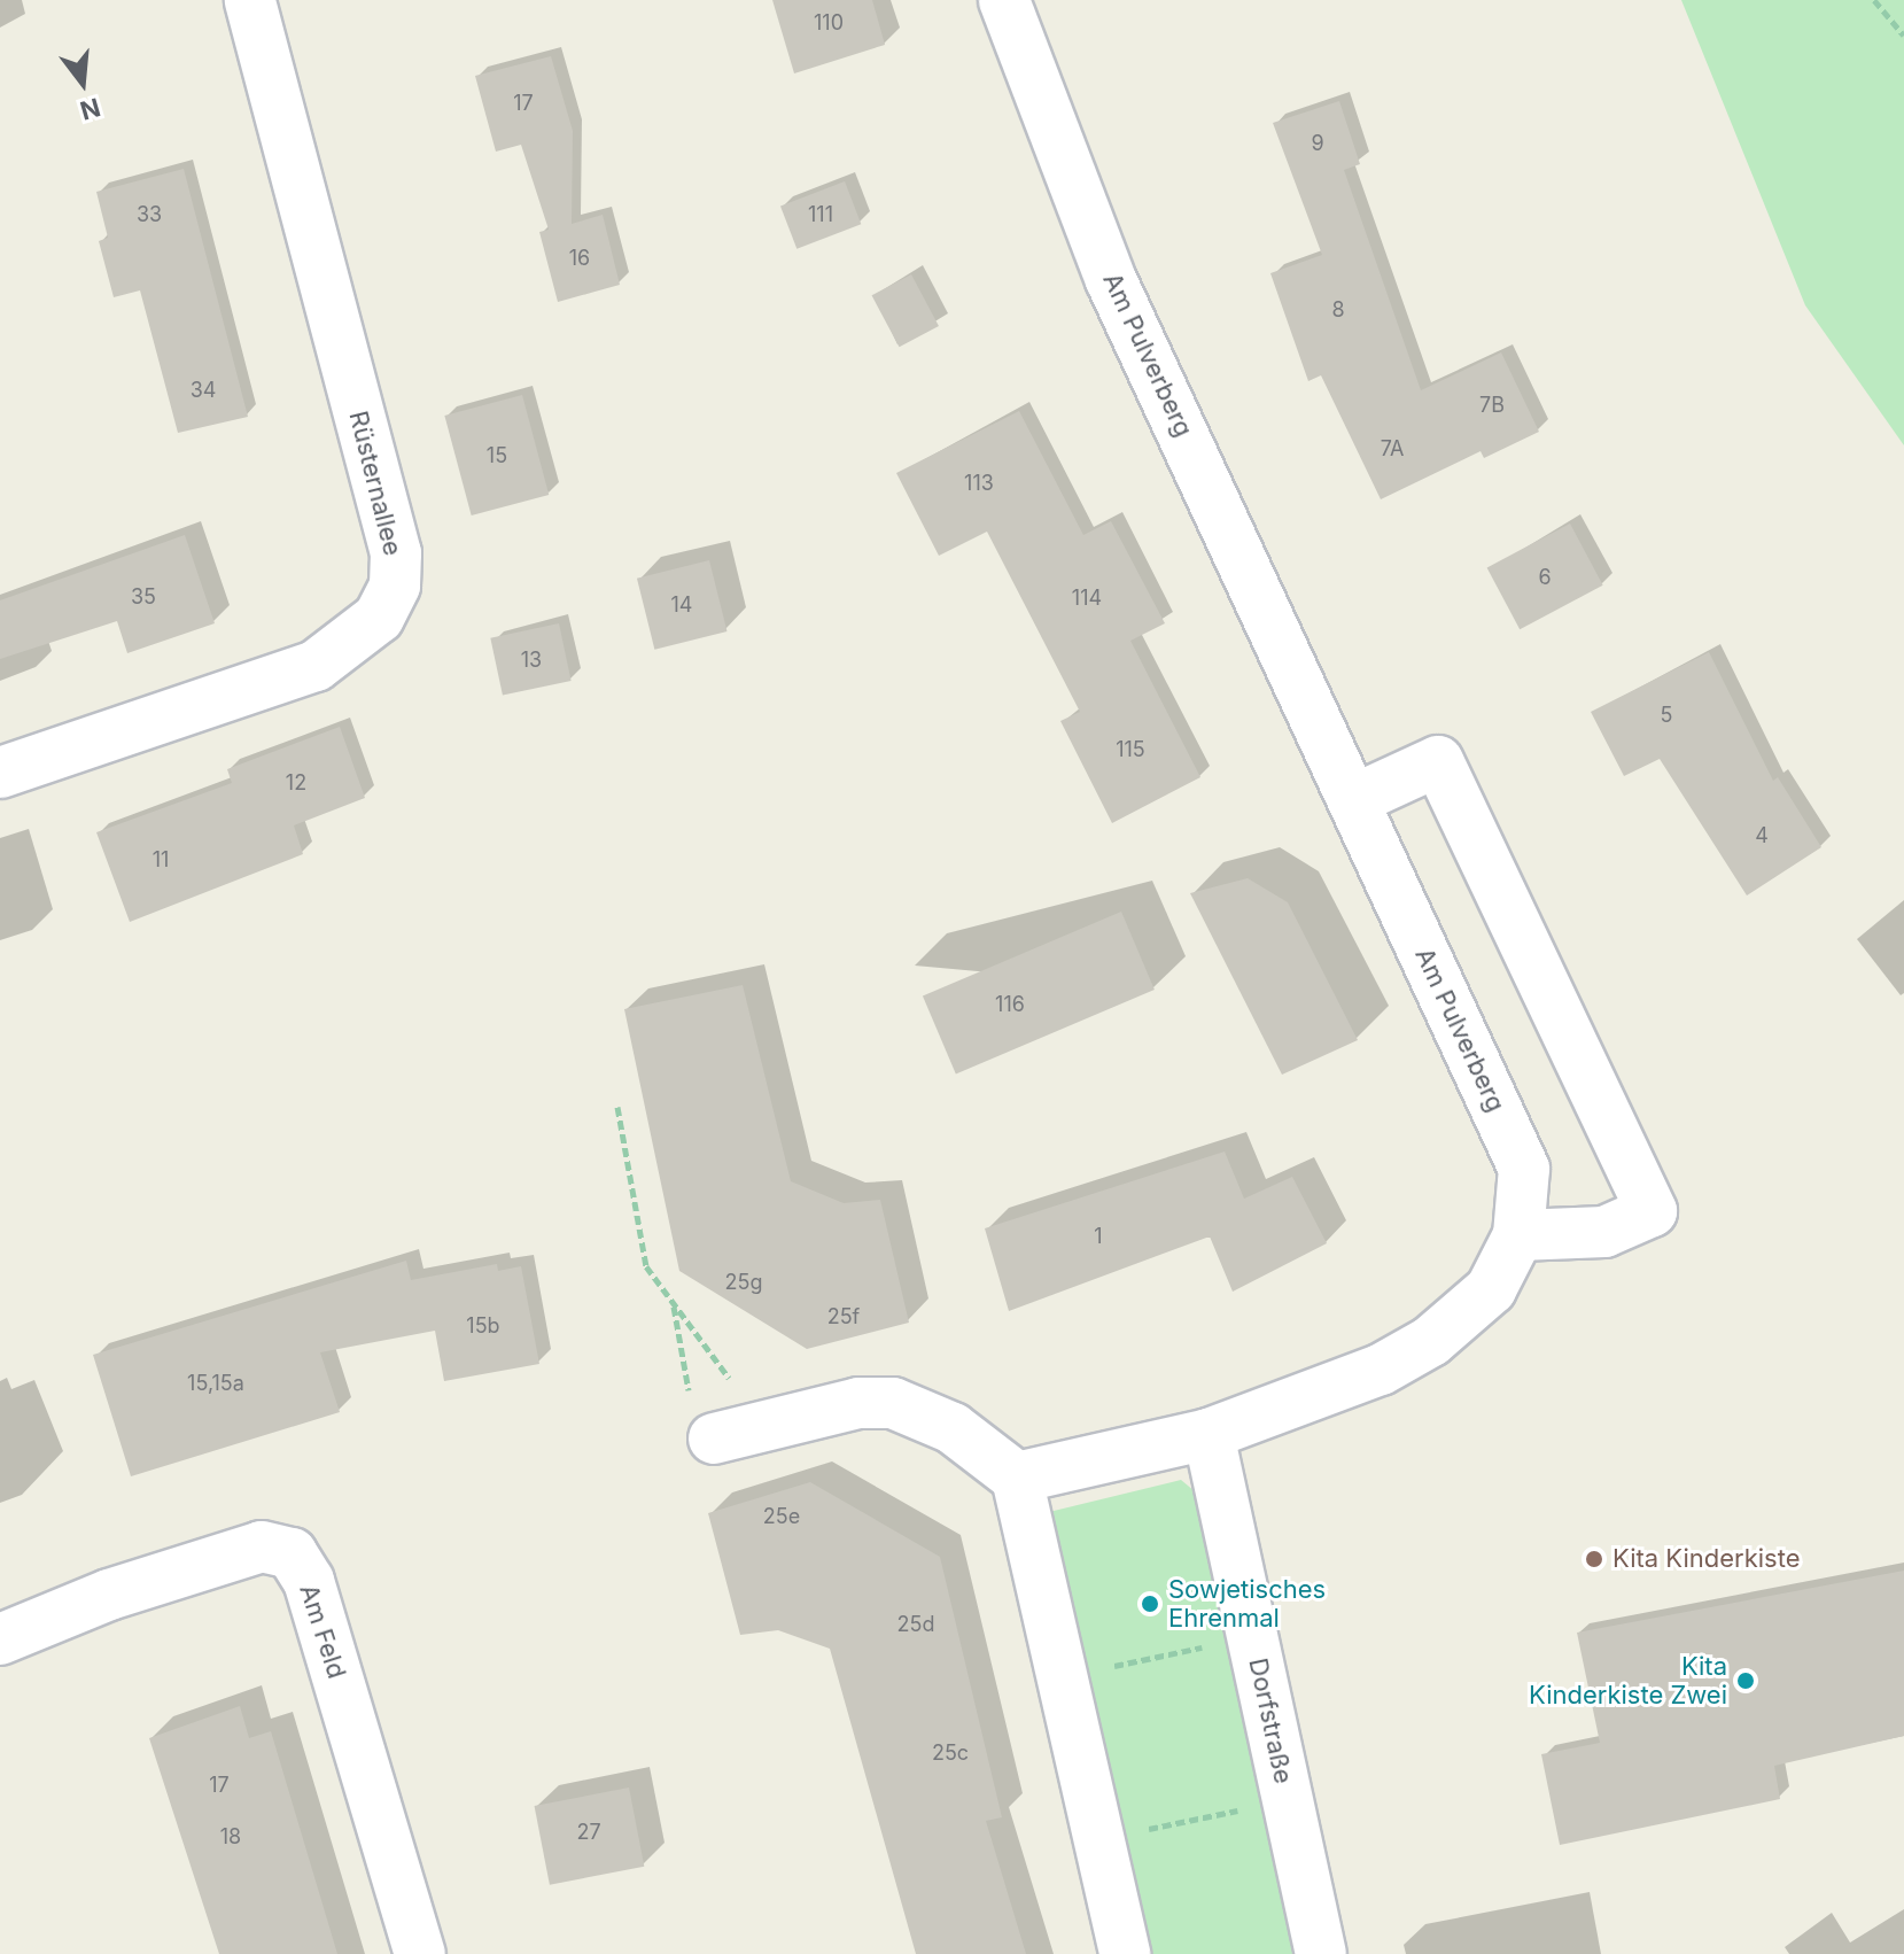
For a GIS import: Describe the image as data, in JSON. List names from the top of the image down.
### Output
{
  "streets": {
    "street": [
      "Am Pulverberg",
      "Rüsternallee",
      "Am Feld",
      "Dorfstraße"
    ]
  },
  "crossings": [
    ["Am Pulverberg", "Dorfstraße"]
  ],
  "places": ["Kita Kinderkiste", "Sowjetisches Ehrenmal", "Kita Kinderkiste Zwei"],
  "house_numbers": [
    "110",
    "17",
    "9",
    "33",
    "111",
    "16",
    "8",
    "34",
    "7B",
    "7A",
    "15",
    "113",
    "6",
    "35",
    "114",
    "14",
    "13",
    "5",
    "115",
    "12",
    "4",
    "11",
    "116",
    "1",
    "25g",
    "25f",
    "15b",
    "15,15a",
    "25e",
    "25d",
    "25c",
    "17",
    "27",
    "18"
  ],
  "north": "bottom"
}
